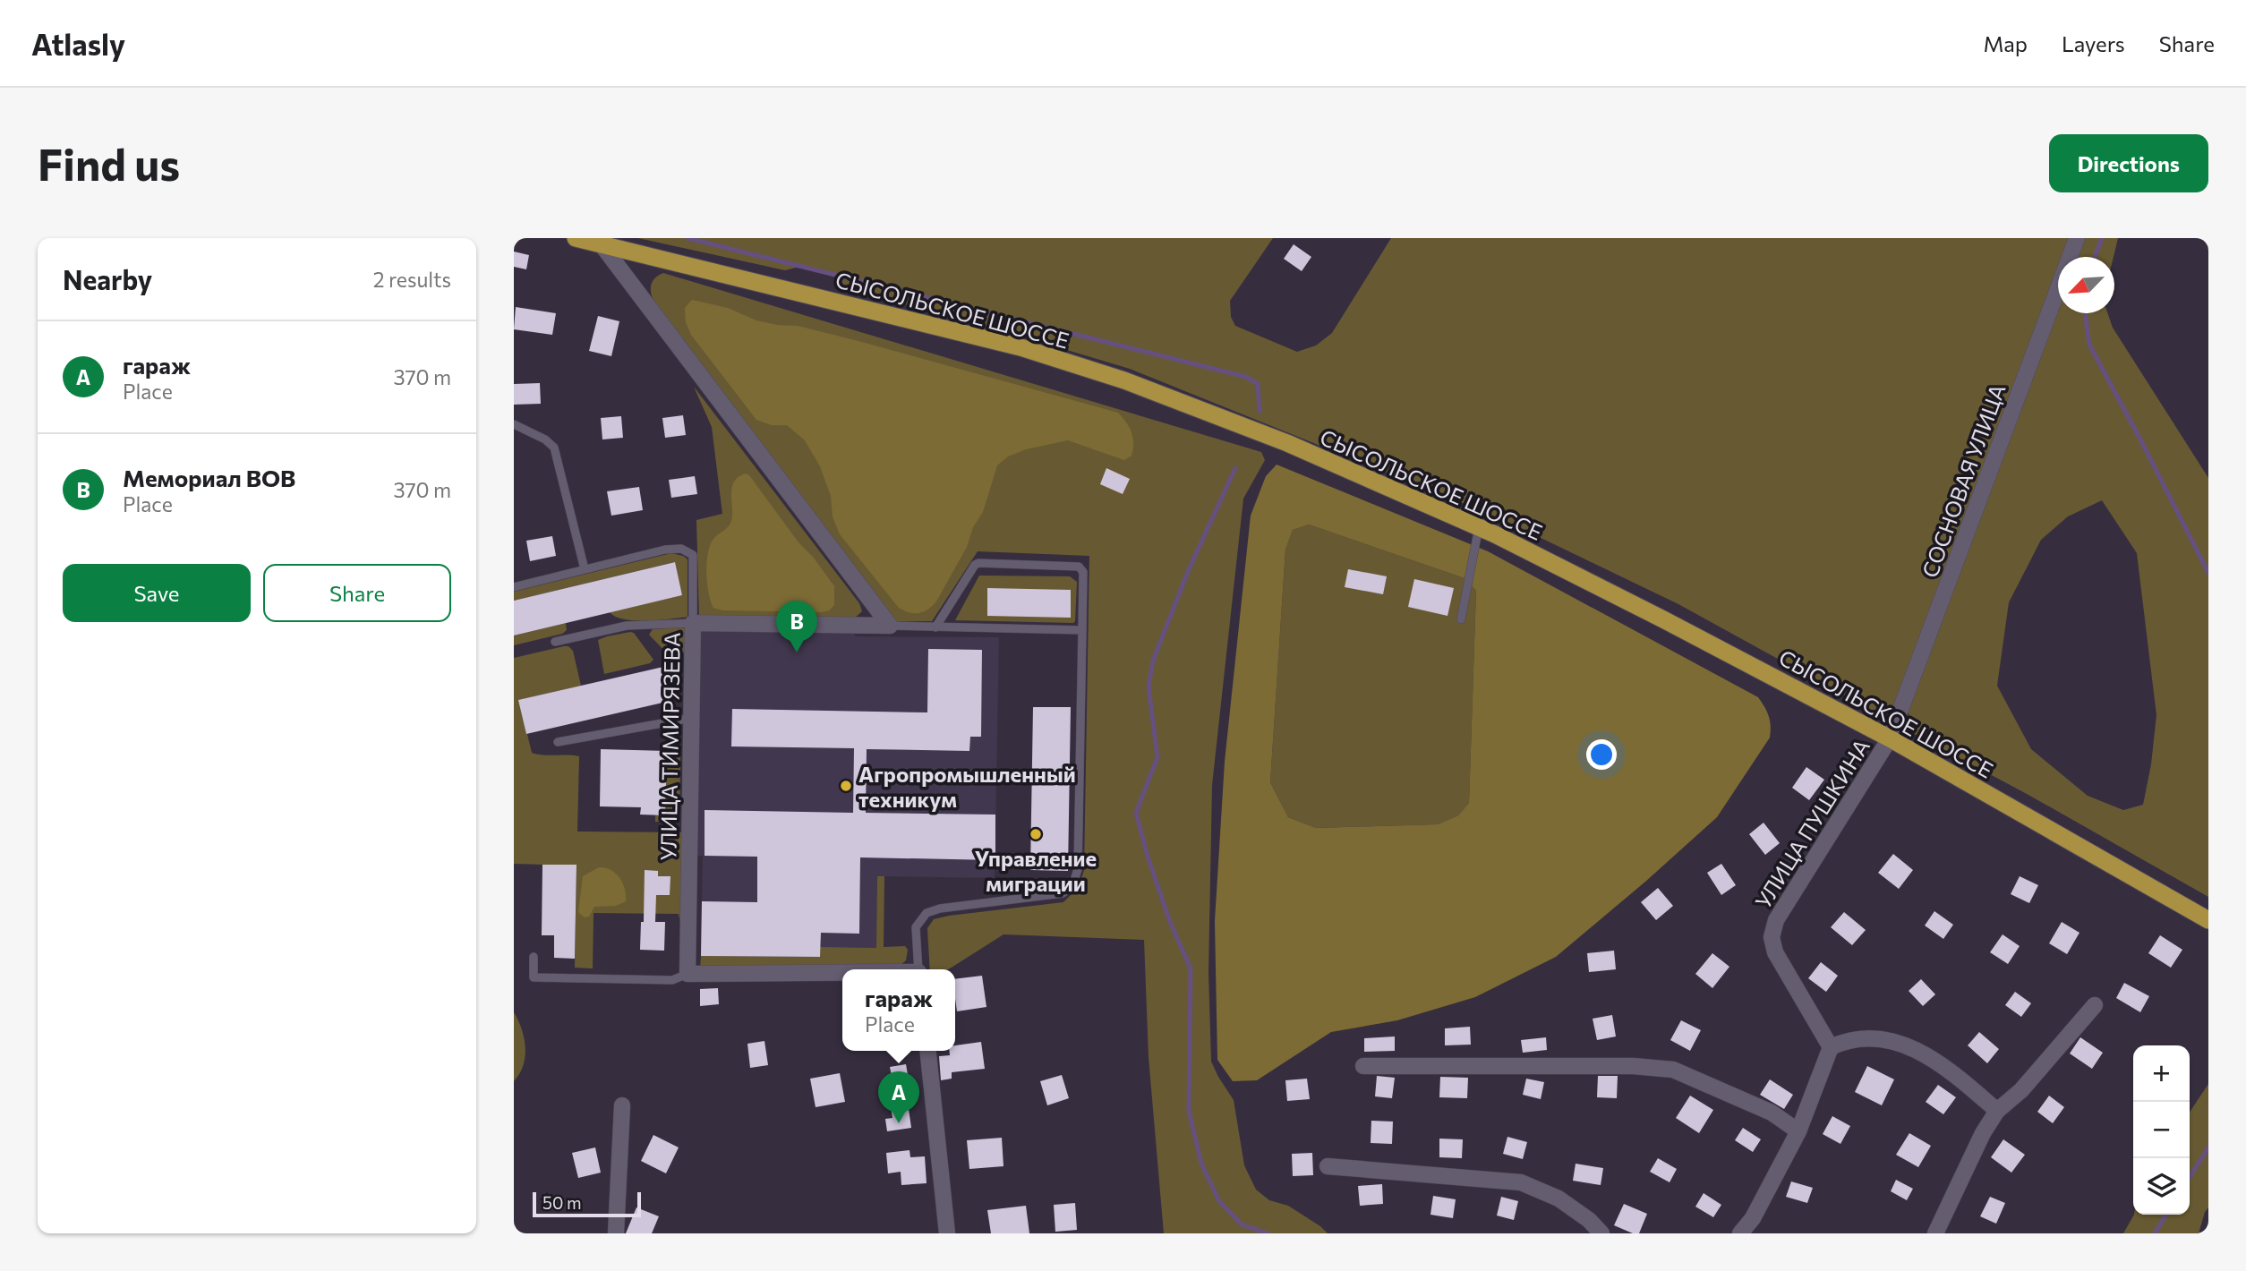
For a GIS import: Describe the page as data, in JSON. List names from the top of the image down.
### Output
{
  "streets": {
    "highway": ["СЫСОЛЬСКОЕ ШОССЕ"],
    "street": ["СОСНОВАЯ УЛИЦА", "УЛИЦА ТИМИРЯЗЕВА", "УЛИЦА ПУШКИНА"]
  },
  "crossings": [
    ["СЫСОЛЬСКОЕ ШОССЕ", "СОСНОВАЯ УЛИЦА"],
    ["СЫСОЛЬСКОЕ ШОССЕ", "УЛИЦА ПУШКИНА"],
    ["СОСНОВАЯ УЛИЦА", "УЛИЦА ПУШКИНА"]
  ],
  "places": ["Агропромышленный техникум", "Управление миграции"],
  "scale_bar": "50 m",
  "north": "bottom left",
  "page": {
    "header": "Atlasly",
    "nav": ["Map", "Layers", "Share"],
    "buttons": [
      "Directions",
      ["Save", "Share"]
    ],
    "title": "Find us",
    "heading": ["Nearby", "2 results"],
    "list": [
      {
        "mark": "A",
        "name": "гараж",
        "note": "Place",
        "value": "370 m"
      },
      {
        "mark": "B",
        "name": "Мемориал ВОВ",
        "note": "Place",
        "value": "370 m"
      }
    ],
    "pins": ["B", "A"],
    "popup": ["гараж", "Place"],
    "map_buttons": ["+", "−"],
    "scale": "50 m"
  }
}
